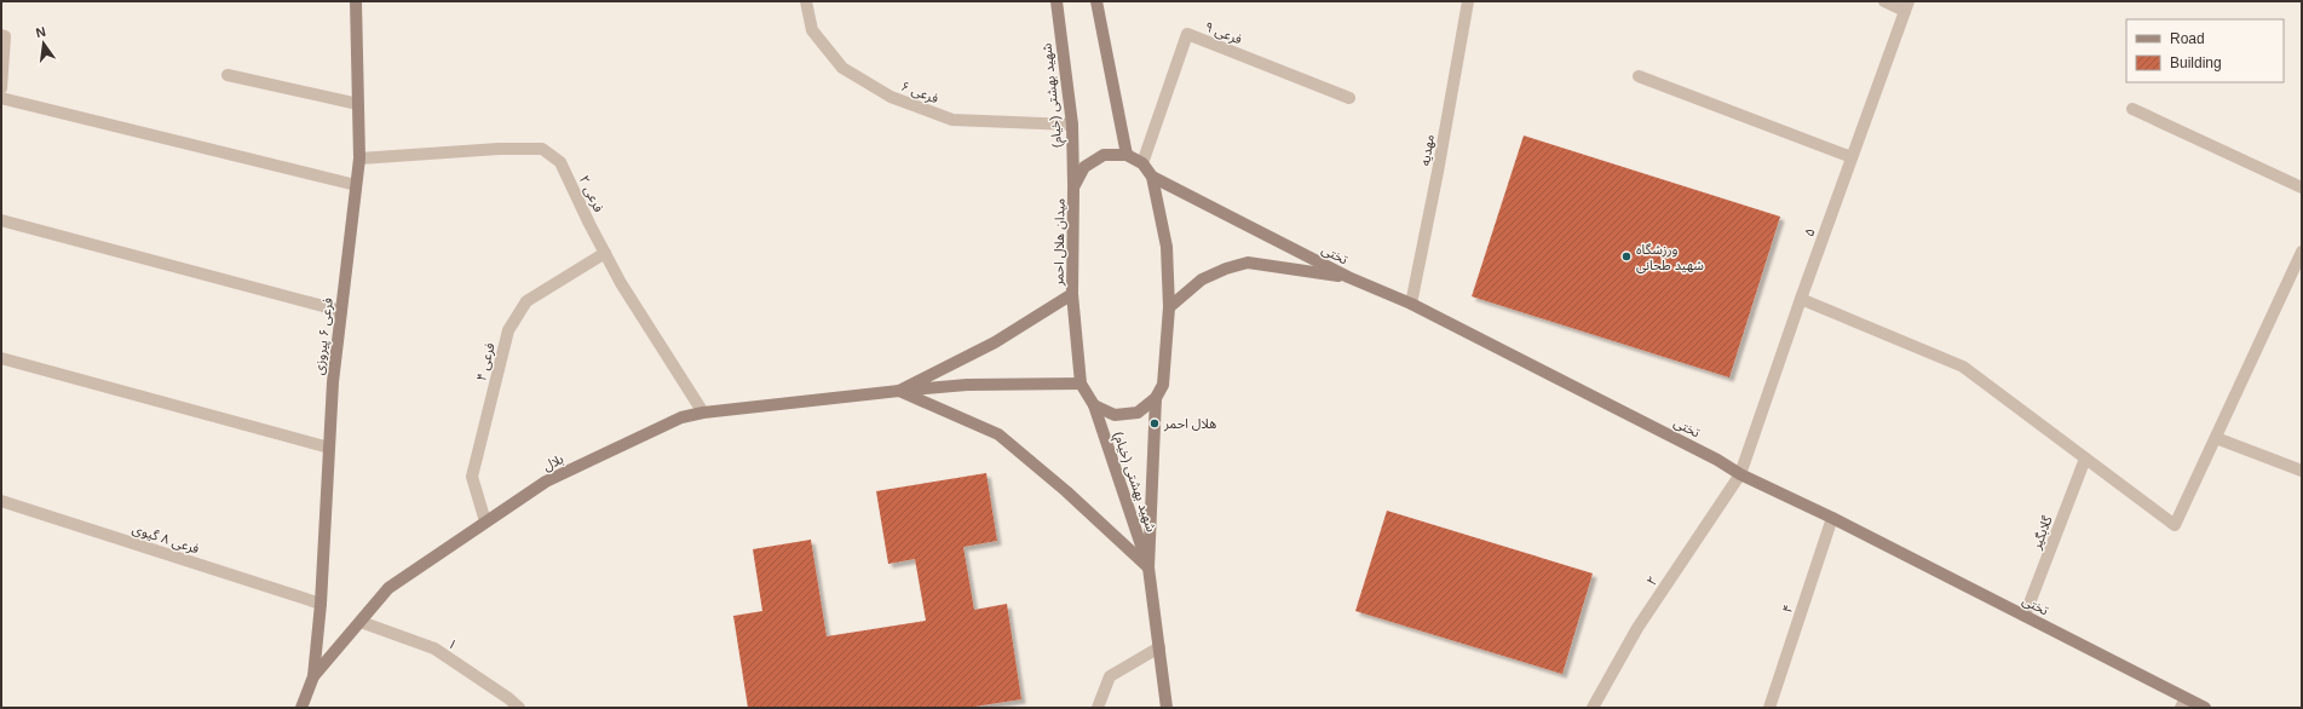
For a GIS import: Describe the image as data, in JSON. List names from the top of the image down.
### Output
{
  "streets": {
    "main road": [
      "شهید بهشتی (خیام)",
      "میدان هلال احمر",
      "تختی",
      "فرعی ۶ پیروزی",
      "بلال"
    ],
    "street": [
      "فرعی ۹",
      "فرعی ۶",
      "مهدیه",
      "فرعی ۲",
      "۵",
      "فرعی ۴",
      "گلابگیر",
      "فرعی ۸ گیوی",
      "۲",
      "۴",
      "۱"
    ]
  },
  "crossings": [
    ["فرعی ۹", "میدان هلال احمر"],
    ["فرعی ۶", "شهید بهشتی (خیام)"],
    ["شهید بهشتی (خیام)", "میدان هلال احمر"],
    ["مهدیه", "تختی"],
    ["فرعی ۲", "فرعی ۶ پیروزی"],
    ["فرعی ۲", "فرعی ۴"],
    ["فرعی ۲", "بلال"],
    ["۵", "تختی"],
    ["۵", "۲"],
    ["میدان هلال احمر", "تختی"],
    ["میدان هلال احمر", "بلال"],
    ["تختی", "گلابگیر"],
    ["تختی", "۲"],
    ["تختی", "۴"],
    ["فرعی ۶ پیروزی", "بلال"],
    ["فرعی ۶ پیروزی", "فرعی ۸ گیوی"],
    ["فرعی ۴", "بلال"],
    ["بلال", "۱"]
  ],
  "places": ["ورزشگاه شهید طحانی", "هلال احمر"],
  "legend": ["Road", "Building"],
  "north": "top"
}
